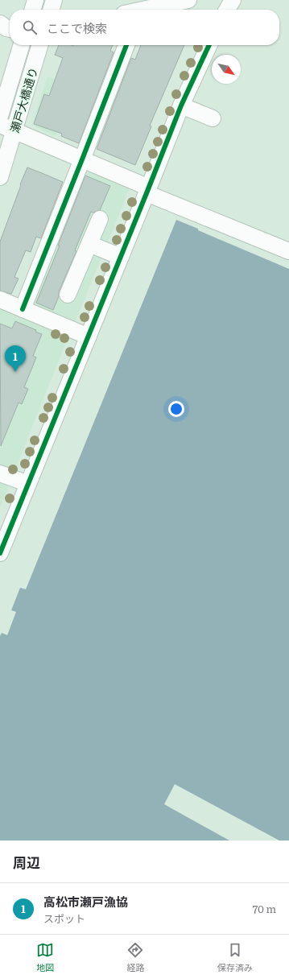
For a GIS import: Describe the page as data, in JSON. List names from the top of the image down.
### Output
{
  "streets": {
    "street": ["瀬戸大橋通り"]
  },
  "north": "bottom right",
  "page": {
    "search": "ここで検索",
    "pins": "1",
    "heading": "周辺",
    "list": [
      {
        "mark": "1",
        "name": "高松市瀬戸漁協",
        "note": "スポット",
        "value": "70 m"
      }
    ],
    "nav": ["地図", "経路", "保存済み"]
  }
}
